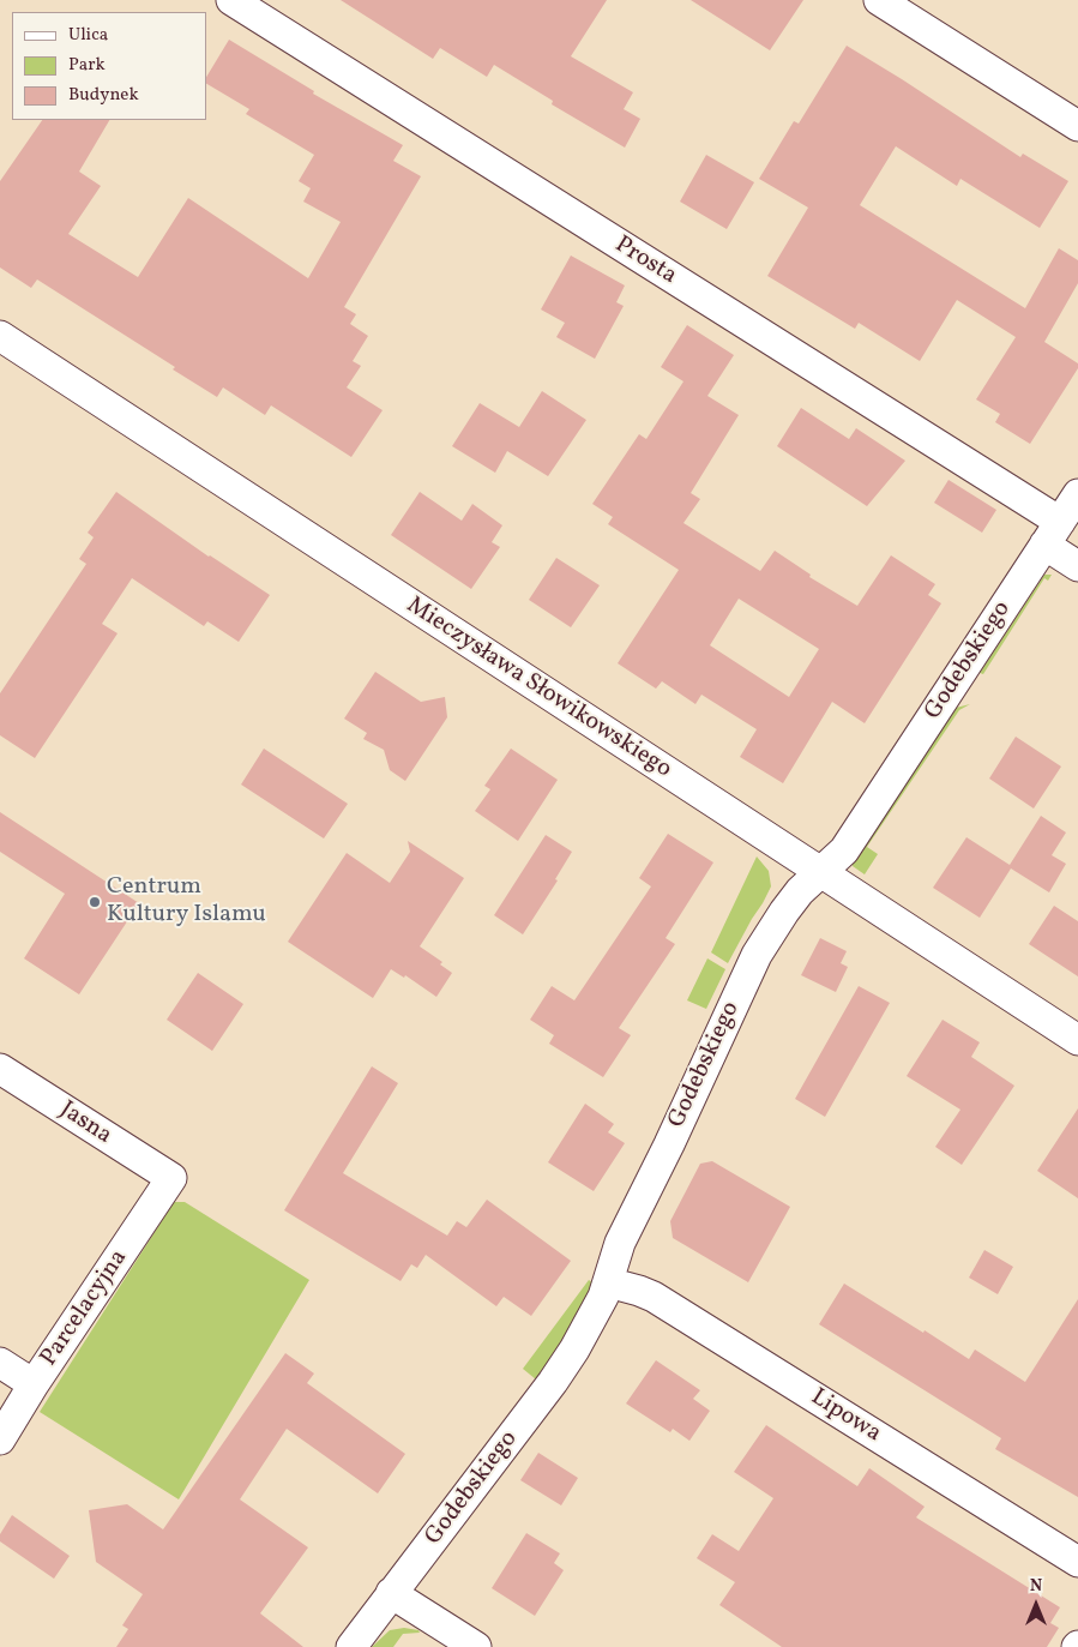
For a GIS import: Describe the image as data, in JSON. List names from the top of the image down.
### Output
{
  "streets": {
    "street": [
      "Prosta",
      "Godebskiego",
      "Mieczysława Słowikowskiego",
      "Jasna",
      "Parcelacyjna",
      "Lipowa"
    ]
  },
  "crossings": [
    ["Prosta", "Godebskiego"],
    ["Godebskiego", "Mieczysława Słowikowskiego"],
    ["Godebskiego", "Lipowa"],
    ["Jasna", "Parcelacyjna"]
  ],
  "places": ["Centrum Kultury Islamu"],
  "legend": ["Ulica", "Park", "Budynek"],
  "north": "top"
}
